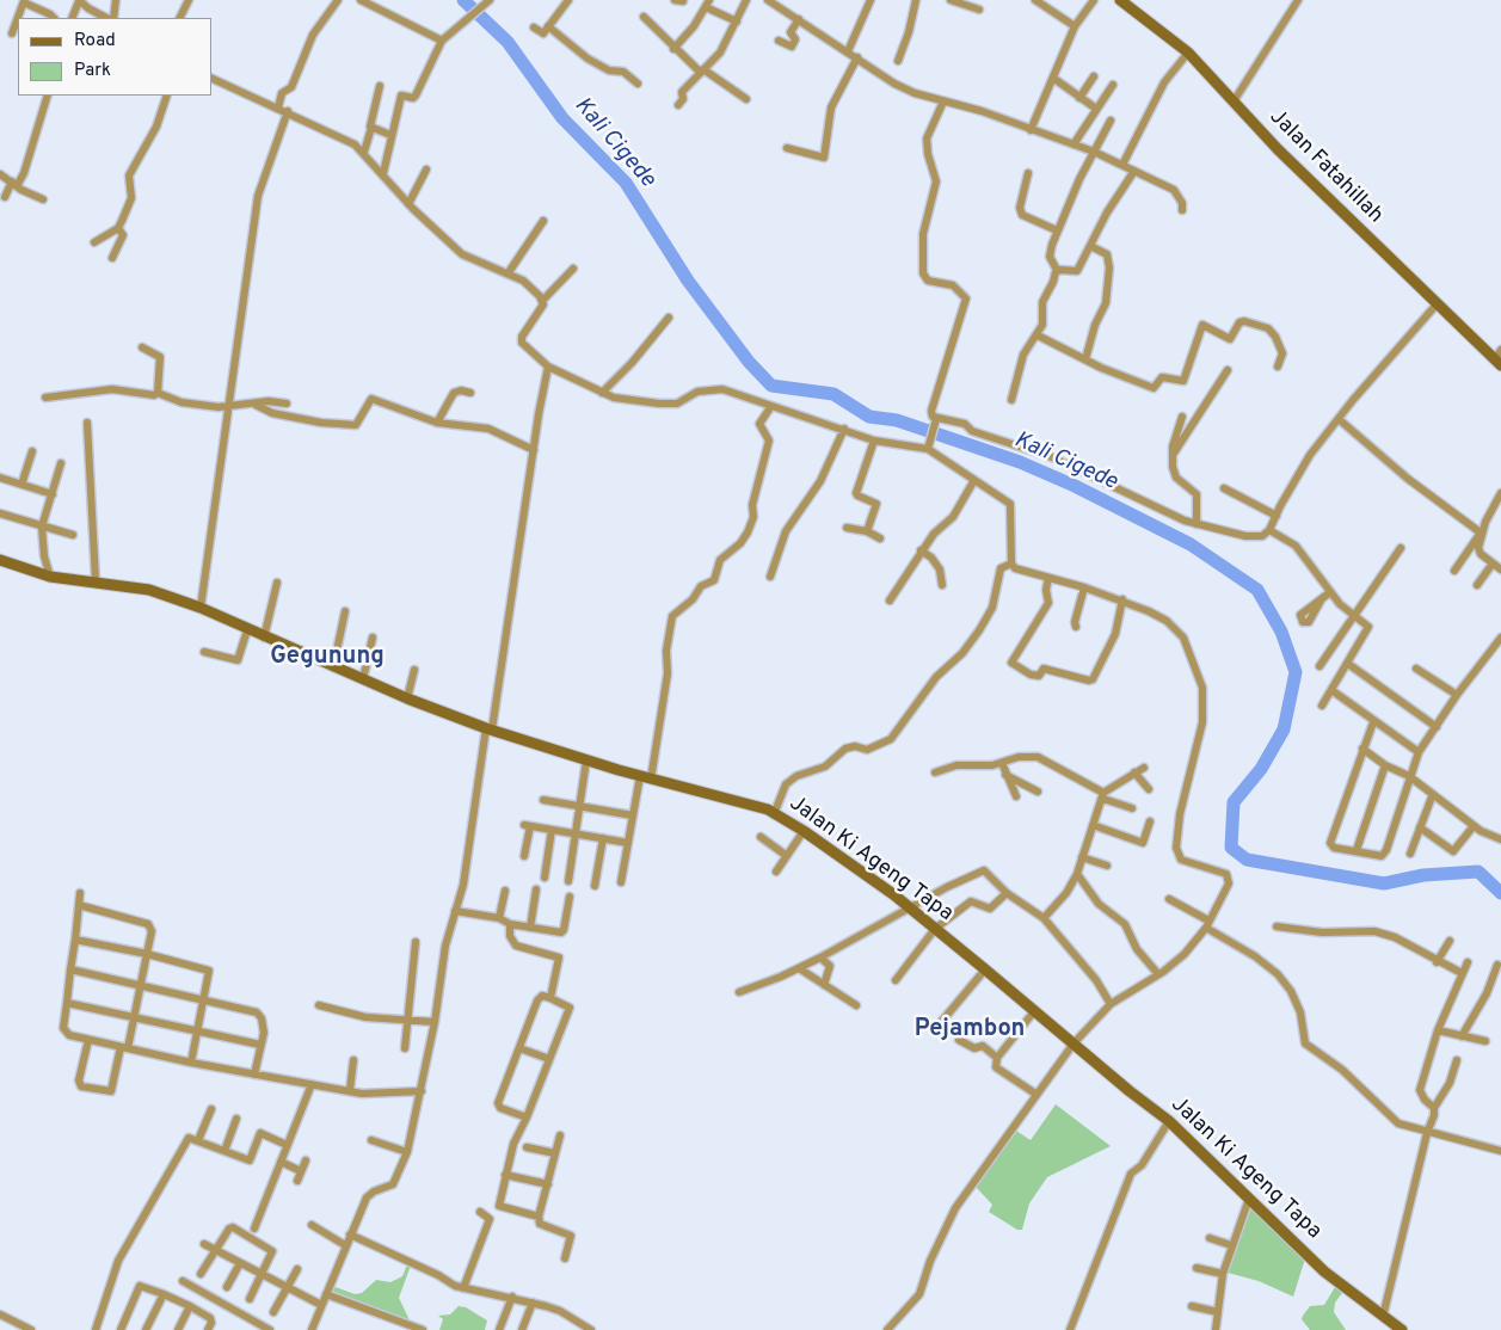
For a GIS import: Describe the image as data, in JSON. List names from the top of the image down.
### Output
{
  "streets": {
    "street": ["Jalan Fatahillah", "Jalan Ki Ageng Tapa"]
  },
  "districts": ["Gegunung", "Pejambon"],
  "water": ["Kali Cigede"],
  "legend": ["Road", "Park"]
}
